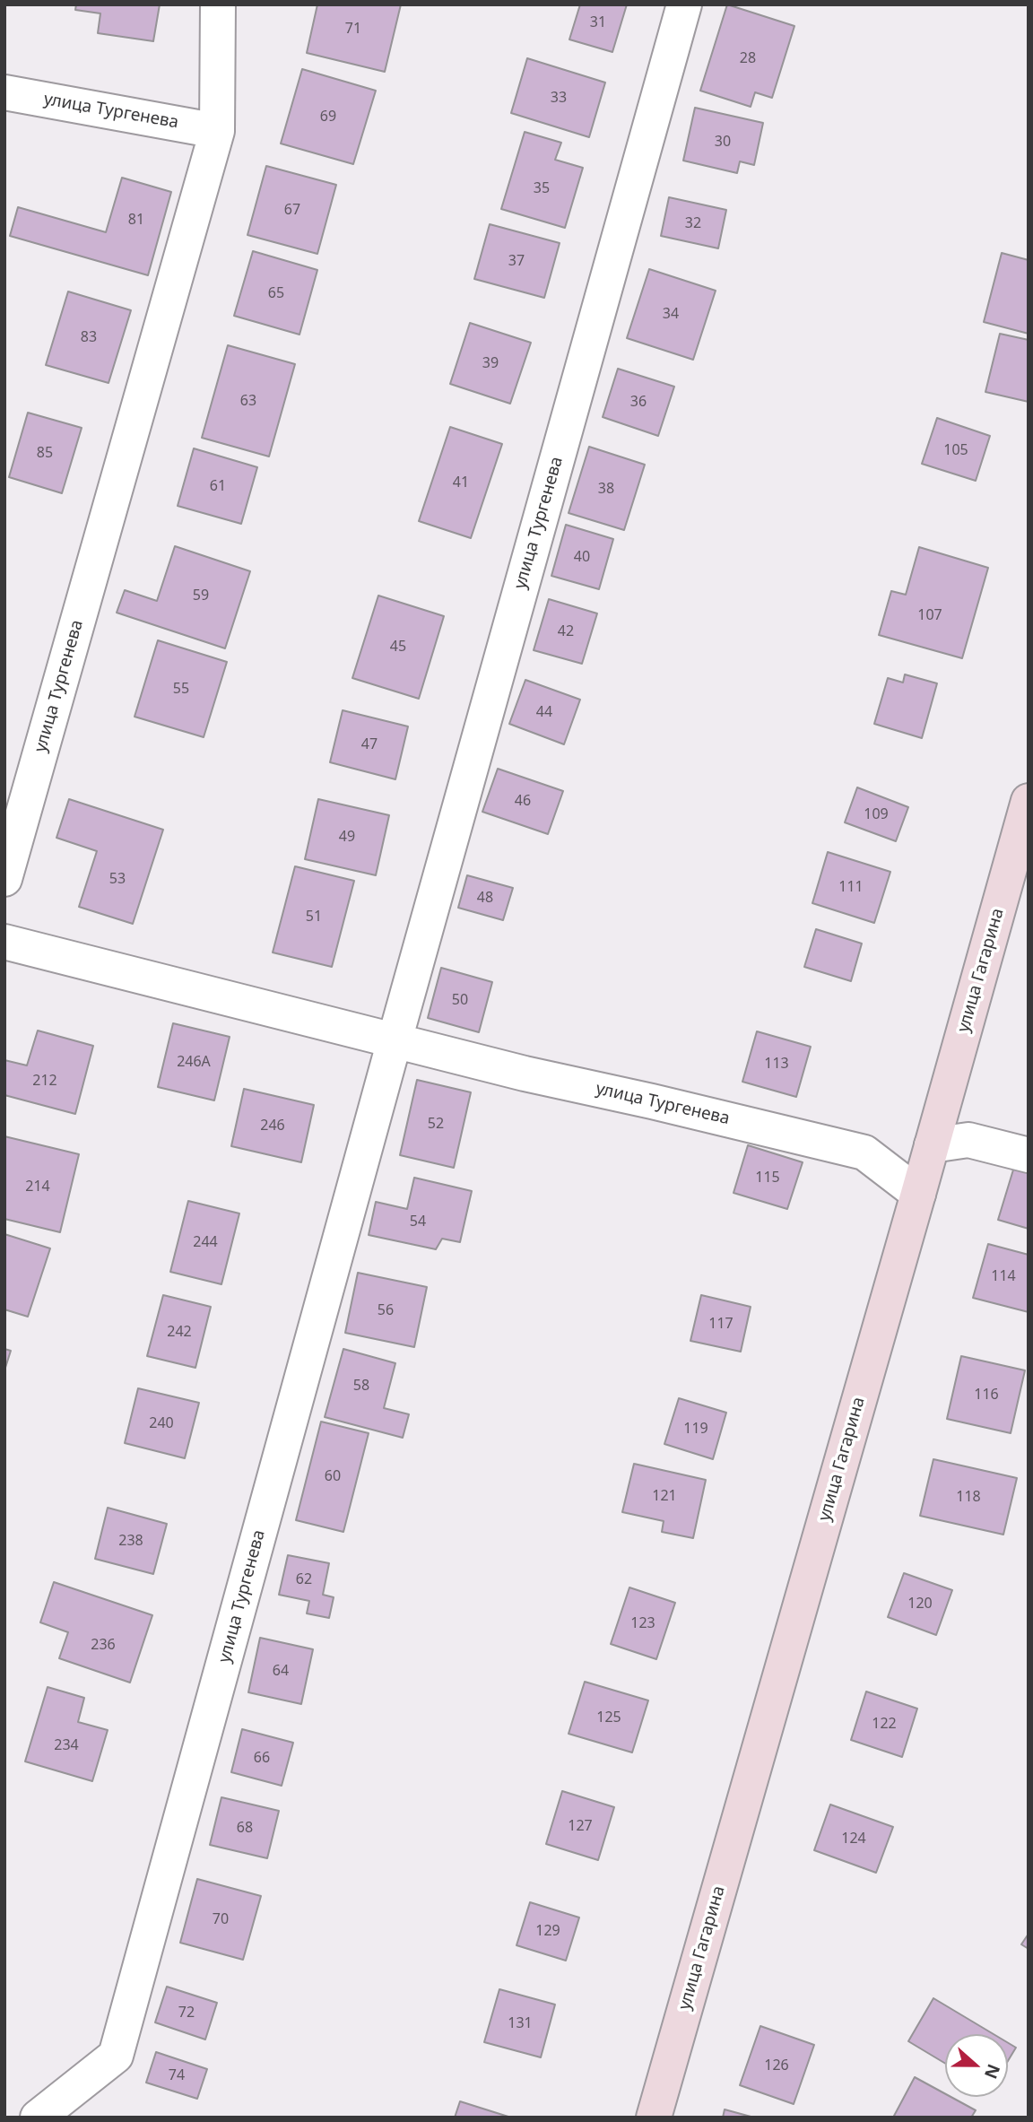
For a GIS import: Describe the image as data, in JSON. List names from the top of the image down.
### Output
{
  "streets": {
    "main road": ["улица Гагарина"],
    "street": ["улица Тургенева"]
  },
  "crossings": [
    ["улица Тургенева", "улица Гагарина"]
  ],
  "house_numbers": [
    "31",
    "71",
    "28",
    "33",
    "69",
    "30",
    "35",
    "67",
    "81",
    "32",
    "37",
    "65",
    "34",
    "83",
    "39",
    "63",
    "36",
    "105",
    "85",
    "41",
    "61",
    "38",
    "40",
    "59",
    "107",
    "42",
    "45",
    "55",
    "44",
    "47",
    "46",
    "109",
    "49",
    "53",
    "111",
    "48",
    "51",
    "50",
    "246А",
    "113",
    "212",
    "52",
    "246",
    "115",
    "214",
    "54",
    "244",
    "114",
    "56",
    "117",
    "242",
    "58",
    "116",
    "240",
    "119",
    "60",
    "121",
    "118",
    "238",
    "62",
    "120",
    "123",
    "236",
    "64",
    "125",
    "122",
    "234",
    "66",
    "127",
    "68",
    "124",
    "70",
    "129",
    "72",
    "131",
    "126",
    "74"
  ],
  "north": "right"
}
